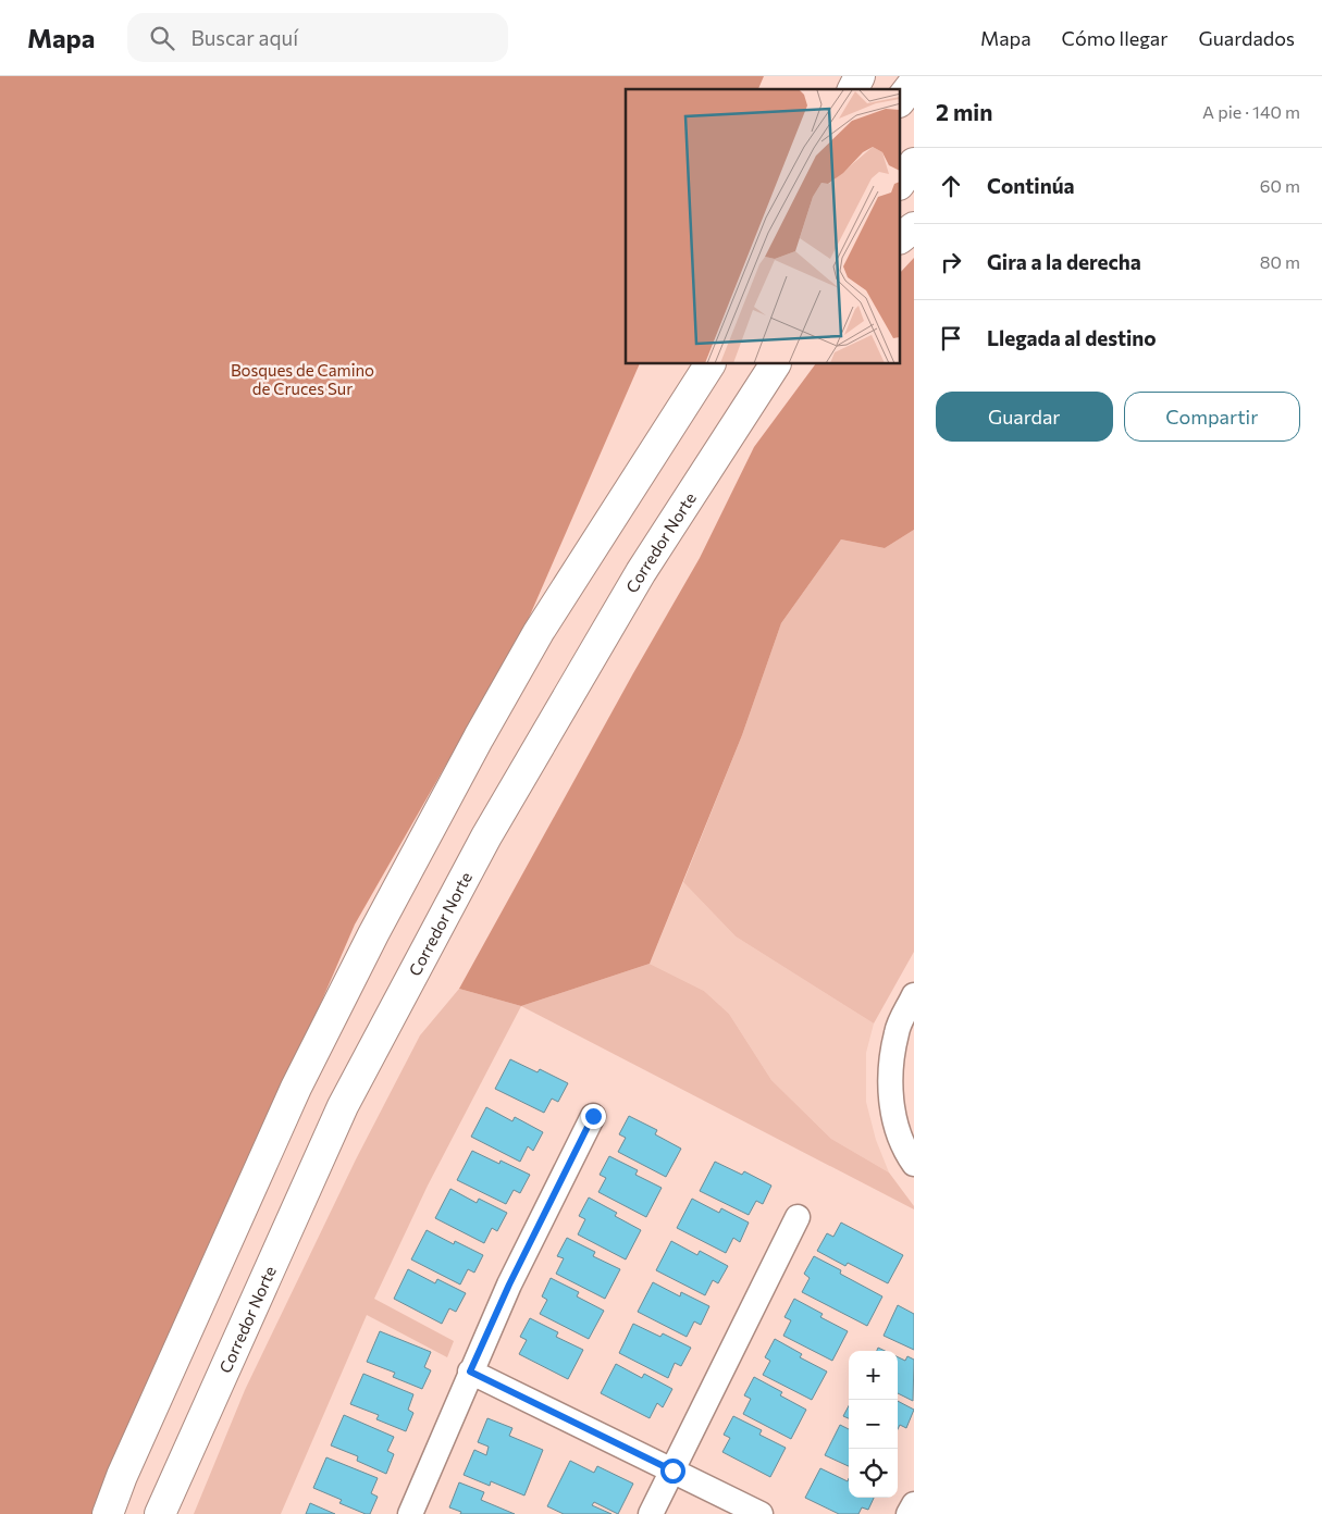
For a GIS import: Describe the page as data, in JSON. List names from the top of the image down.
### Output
{
  "streets": {
    "highway": ["Corredor Norte"]
  },
  "parks": ["Bosques de Camino de Cruces Sur"],
  "page": {
    "header": "Mapa",
    "search": "Buscar aquí",
    "nav": ["Mapa", "Cómo llegar", "Guardados"],
    "heading": ["2 min", "A pie · 140 m"],
    "list": [
      ["Continúa", "60 m"],
      ["Gira a la derecha", "80 m"],
      "Llegada al destino"
    ],
    "buttons": ["Guardar", "Compartir"],
    "map_buttons": ["+", "−"]
  }
}
